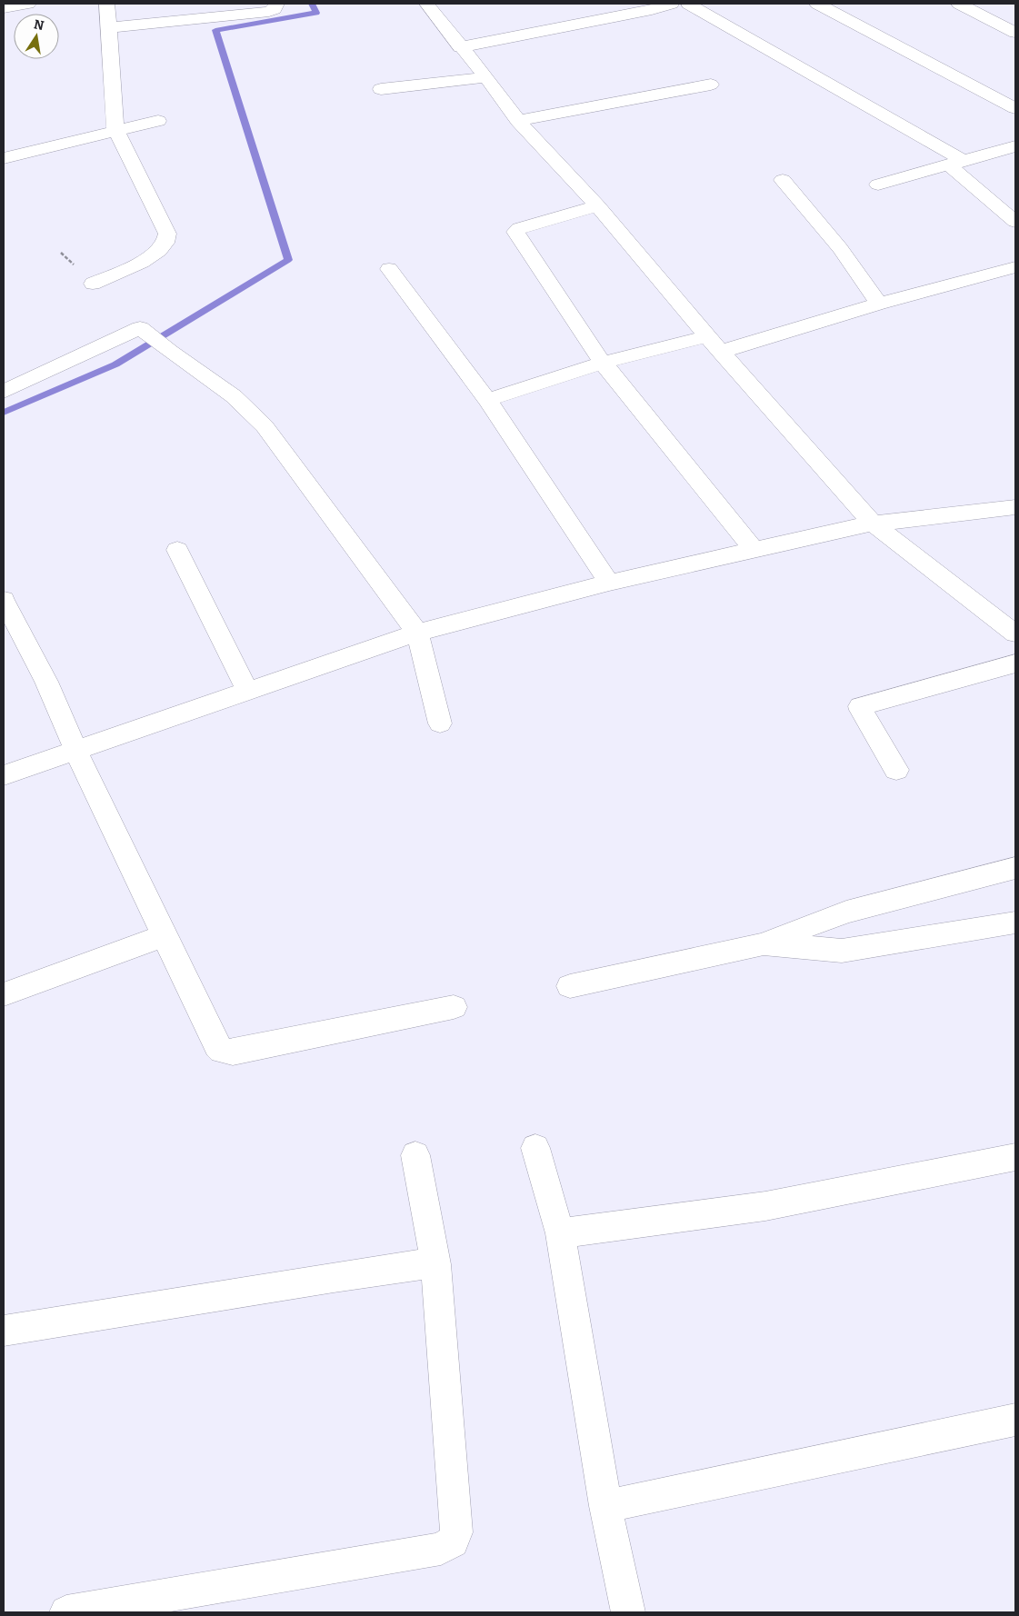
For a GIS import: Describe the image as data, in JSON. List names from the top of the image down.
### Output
{
  "north": "top"
}
